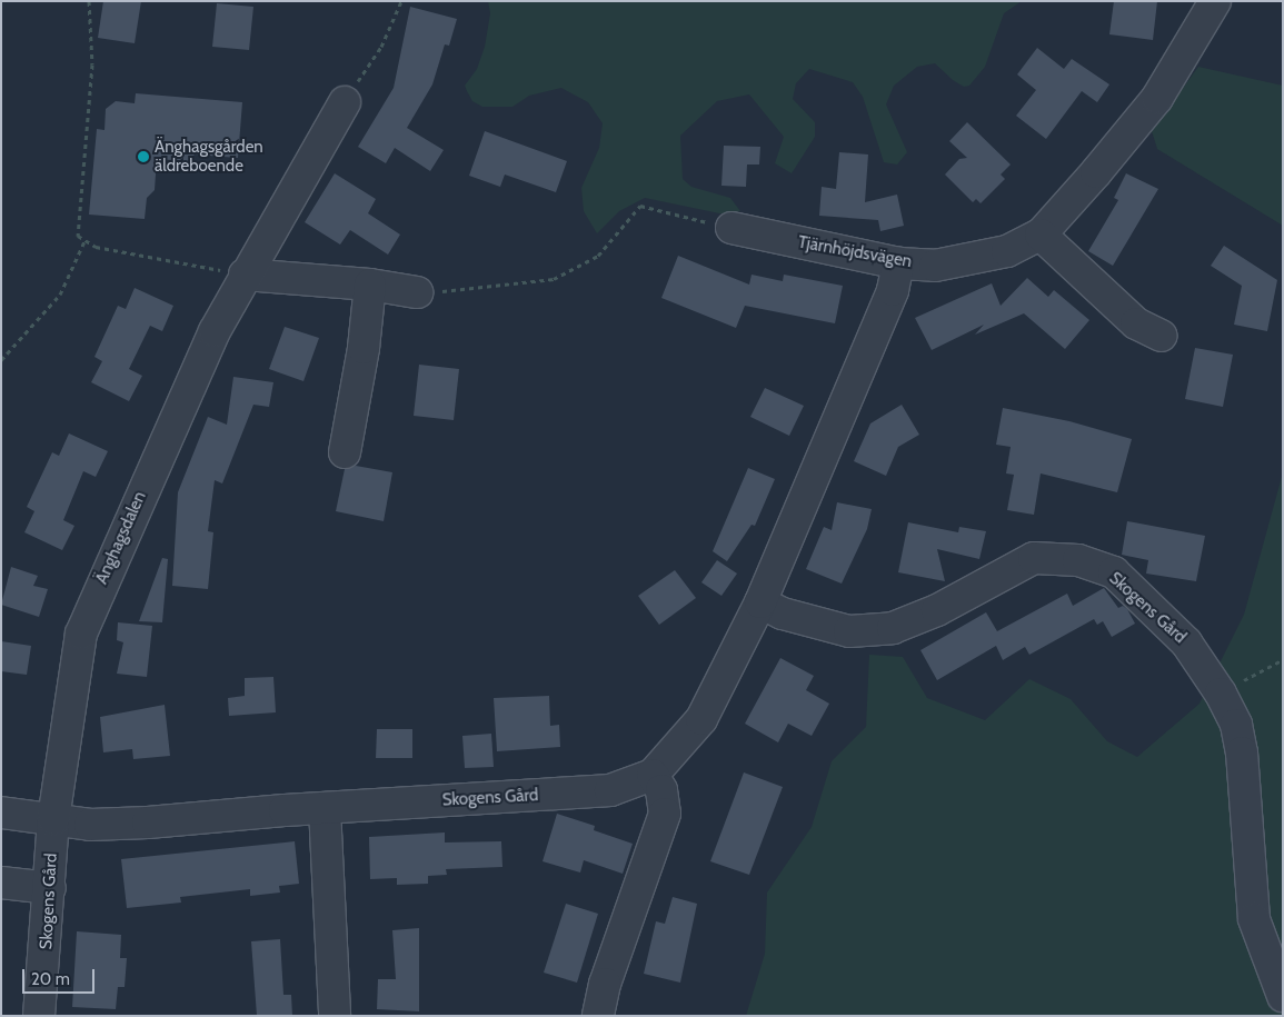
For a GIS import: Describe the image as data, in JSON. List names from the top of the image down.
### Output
{
  "streets": {
    "street": ["Tjärnhöjdsvägen", "Änghagsdalen", "Skogens Gård"]
  },
  "crossings": [
    ["Tjärnhöjdsvägen", "Skogens Gård"],
    ["Änghagsdalen", "Skogens Gård"]
  ],
  "places": ["Änghagsgården äldreboende"],
  "scale_bar": "20 m"
}
